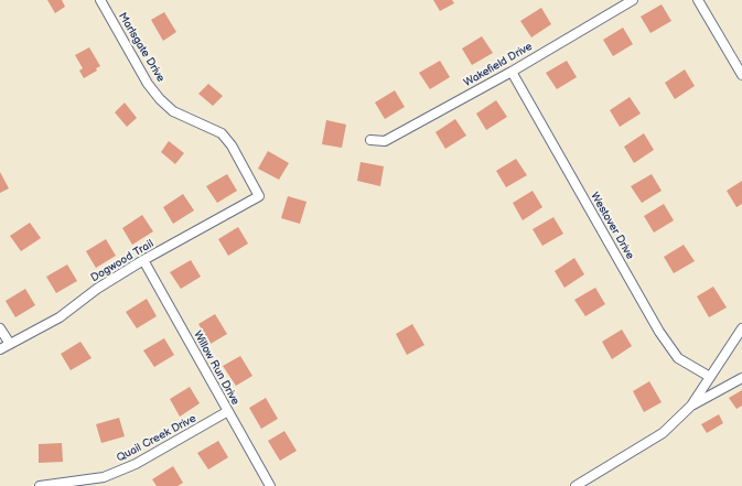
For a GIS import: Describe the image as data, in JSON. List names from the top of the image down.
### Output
{
  "streets": {
    "street": [
      "Marlsgate Drive",
      "Wakefield Drive",
      "Westover Drive",
      "Dogwood Trail",
      "Willow Run Drive",
      "Quail Creek Drive"
    ]
  },
  "crossings": [
    ["Marlsgate Drive", "Dogwood Trail"],
    ["Wakefield Drive", "Westover Drive"],
    ["Dogwood Trail", "Willow Run Drive"],
    ["Willow Run Drive", "Quail Creek Drive"]
  ]
}
